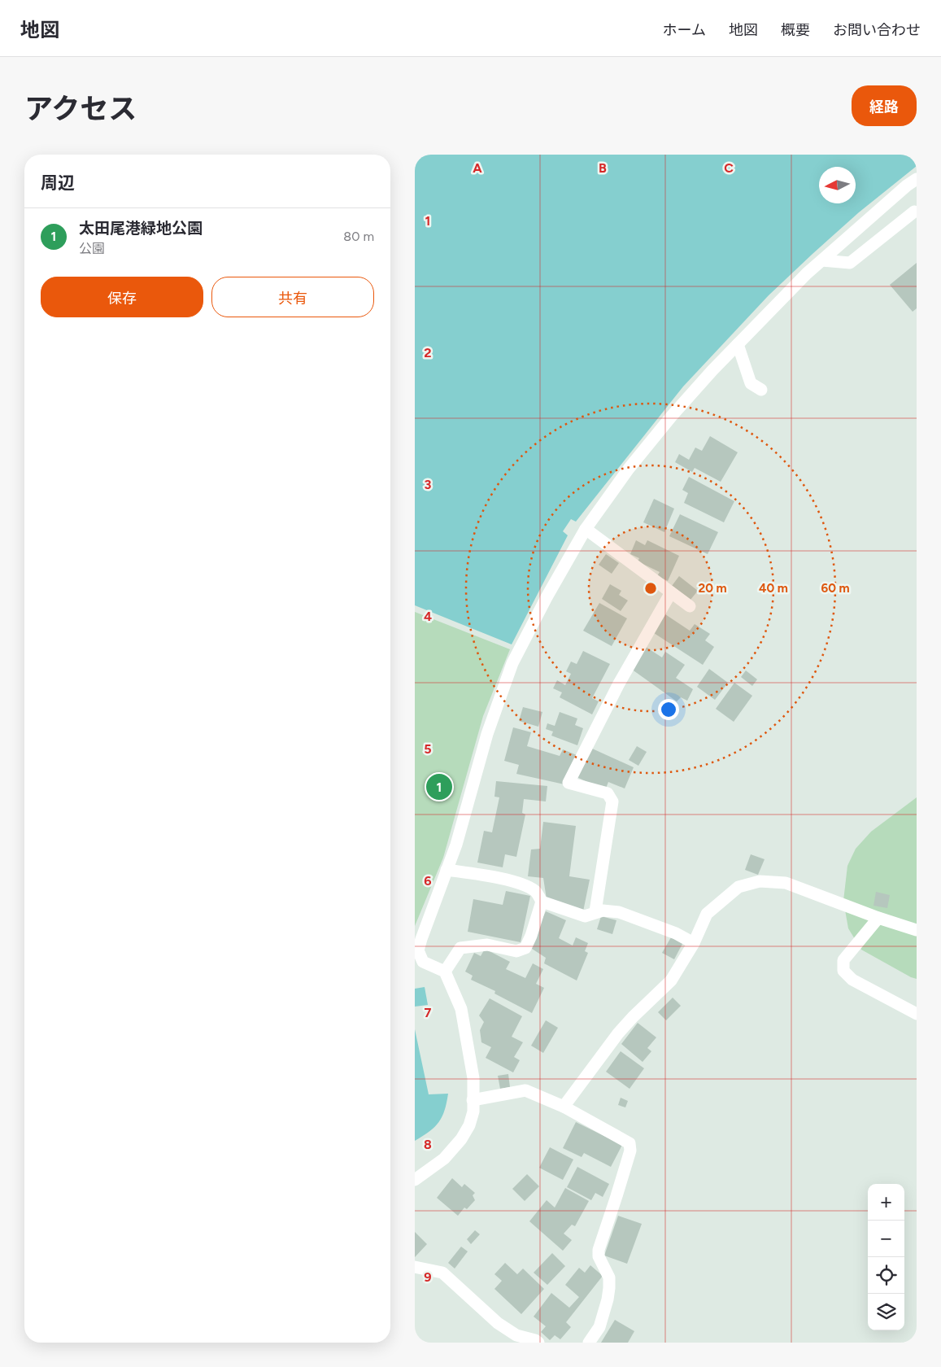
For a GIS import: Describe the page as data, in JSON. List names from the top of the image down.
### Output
{
  "north": "left",
  "page": {
    "header": "地図",
    "nav": [
      "ホーム",
      "地図",
      "概要",
      "お問い合わせ"
    ],
    "title": "アクセス",
    "buttons": [
      "経路",
      ["保存", "共有"]
    ],
    "heading": "周辺",
    "list": [
      {
        "mark": "1",
        "name": "太田尾港緑地公園",
        "note": "公園",
        "value": "80 m"
      }
    ],
    "pins": "1",
    "map_buttons": ["+", "−"]
  },
  "grid": {
    "columns": ["A", "B", "C"],
    "rows": [
      "1",
      "2",
      "3",
      "4",
      "5",
      "6",
      "7",
      "8",
      "9"
    ]
  },
  "rings": ["20 m", "40 m", "60 m"]
}
